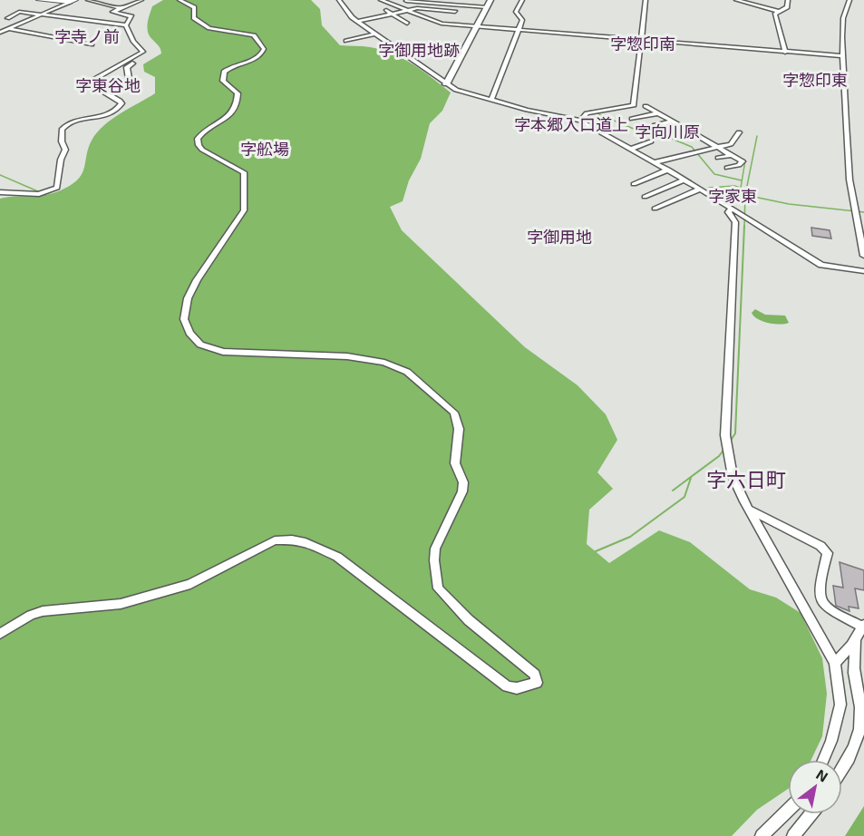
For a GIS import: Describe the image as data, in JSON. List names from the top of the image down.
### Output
{
  "districts": [
    "字寺ノ前",
    "字惣印南",
    "字御用地跡",
    "字惣印東",
    "字東谷地",
    "字本郷入口道上",
    "字向川原",
    "字舩場",
    "字家東",
    "字御用地",
    "字六日町"
  ],
  "north": "top right"
}
